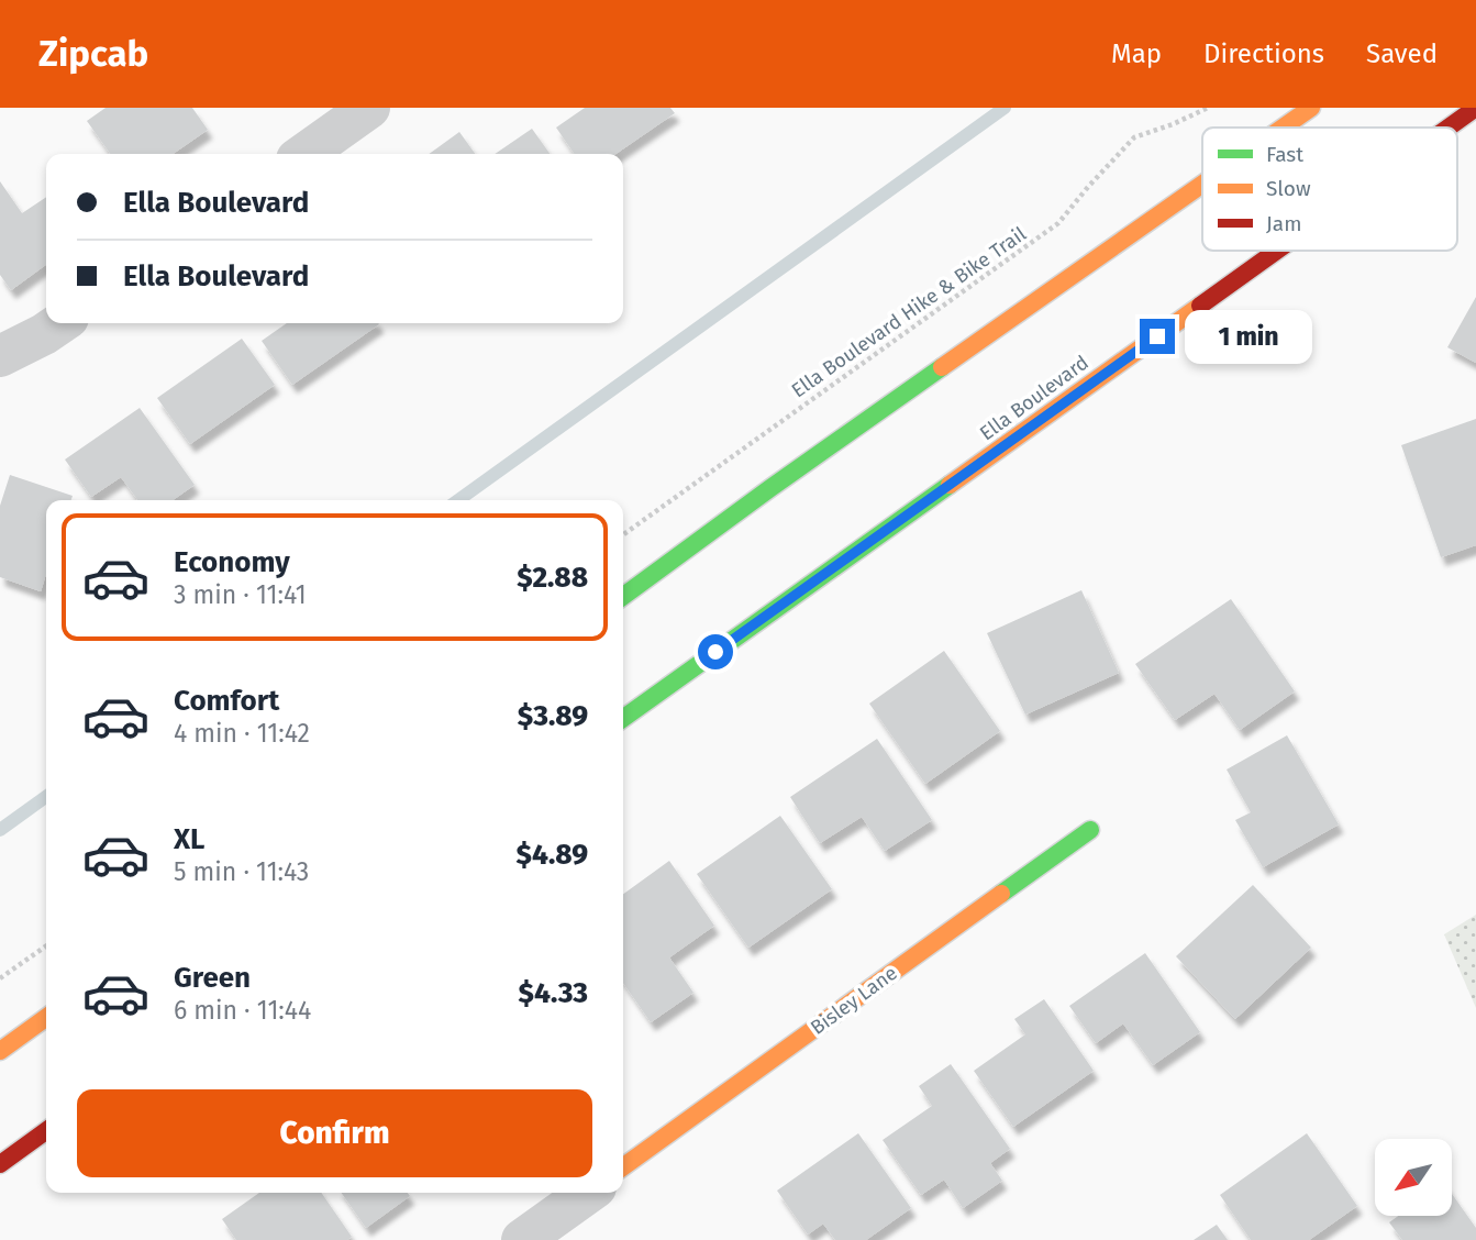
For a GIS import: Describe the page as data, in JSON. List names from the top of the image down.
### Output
{
  "streets": {
    "main road": ["Ella Boulevard", "Bisley Lane"],
    "path": ["Ella Boulevard Hike & Bike Trail"]
  },
  "legend": ["Fast", "Slow", "Jam"],
  "north": "bottom left",
  "page": {
    "header": "Zipcab",
    "nav": ["Map", "Directions", "Saved"],
    "banner": ["Ella Boulevard", "Ella Boulevard"],
    "bubble": "1 min",
    "list": [
      {
        "name": "Economy",
        "note": "3 min · 11:41",
        "value": "$2.88"
      },
      {
        "name": "Comfort",
        "note": "4 min · 11:42",
        "value": "$3.89"
      },
      {
        "name": "XL",
        "note": "5 min · 11:43",
        "value": "$4.89"
      },
      {
        "name": "Green",
        "note": "6 min · 11:44",
        "value": "$4.33"
      }
    ],
    "buttons": "Confirm"
  }
}
